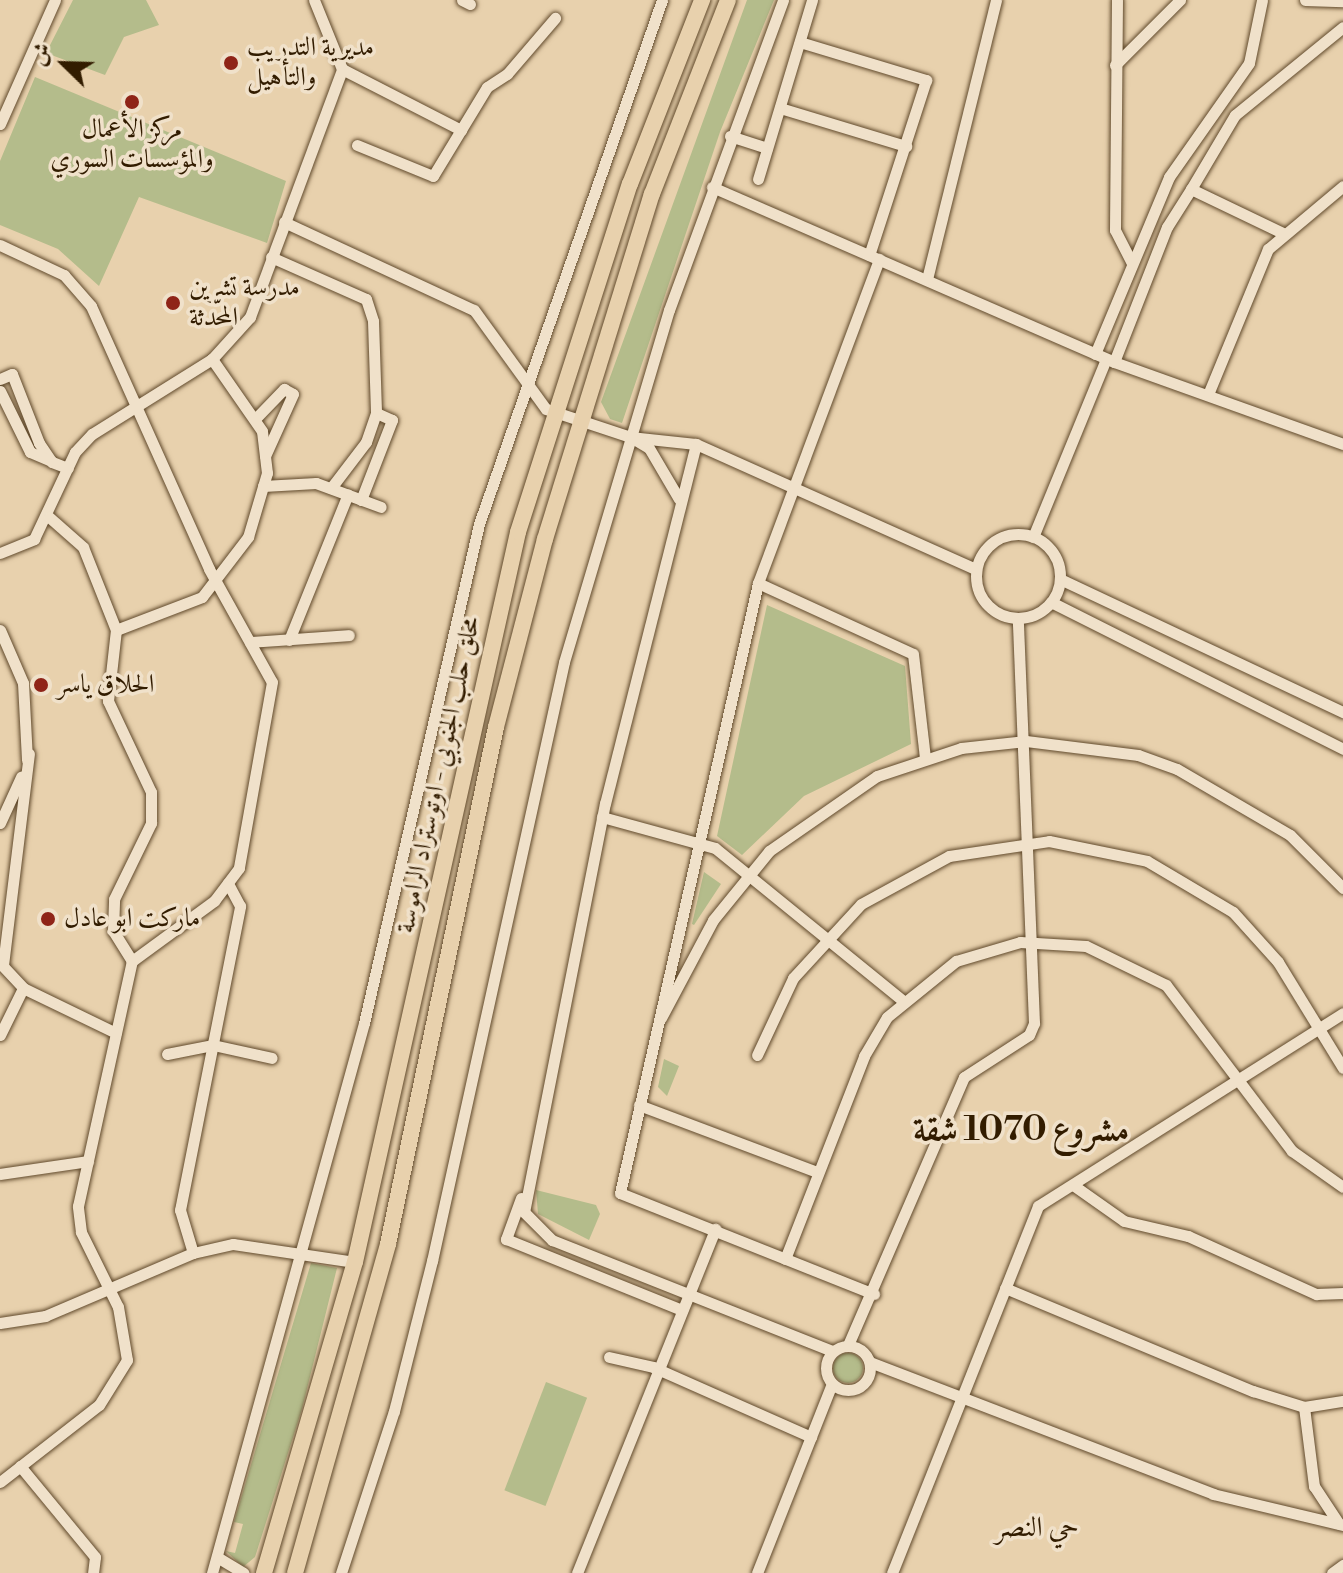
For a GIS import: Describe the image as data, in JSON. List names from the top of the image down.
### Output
{
  "streets": {
    "highway": ["محلق حلب الجنوبي - اوتوستراد الراموسة"]
  },
  "districts": ["مشروع 1070 شقة", "حي النصر"],
  "places": [
    "مديرية التدريب والتأهيل",
    "مركز الأعمال والمؤسسات السوري",
    "مدرسة تشرين المحّدثة",
    "الحلاق ياسر",
    "ماركت ابو عادل"
  ],
  "north": "top left"
}
